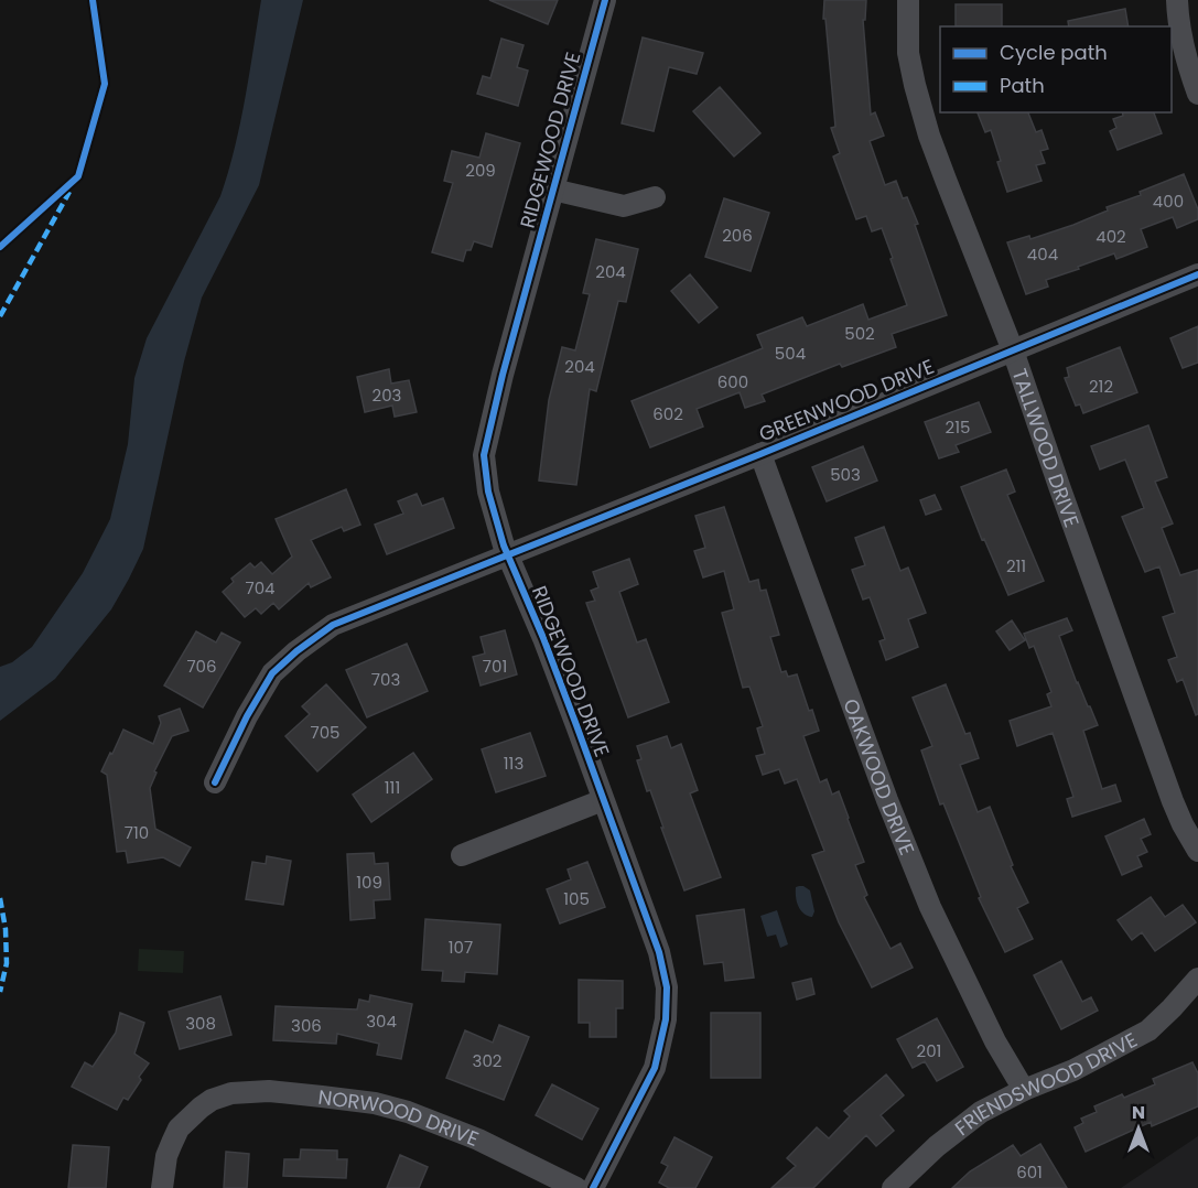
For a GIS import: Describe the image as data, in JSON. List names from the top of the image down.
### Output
{
  "streets": {
    "street": [
      "RIDGEWOOD DRIVE",
      "GREENWOOD DRIVE",
      "TALLWOOD DRIVE",
      "OAKWOOD DRIVE",
      "FRIENDSWOOD DRIVE",
      "NORWOOD DRIVE"
    ]
  },
  "crossings": [
    ["RIDGEWOOD DRIVE", "GREENWOOD DRIVE"],
    ["GREENWOOD DRIVE", "TALLWOOD DRIVE"],
    ["GREENWOOD DRIVE", "OAKWOOD DRIVE"],
    ["OAKWOOD DRIVE", "FRIENDSWOOD DRIVE"]
  ],
  "house_numbers": [
    "209",
    "400",
    "206",
    "402",
    "404",
    "204",
    "502",
    "504",
    "204",
    "600",
    "212",
    "203",
    "602",
    "215",
    "503",
    "211",
    "704",
    "706",
    "701",
    "703",
    "705",
    "113",
    "111",
    "710",
    "109",
    "105",
    "107",
    "304",
    "308",
    "306",
    "201",
    "302",
    "601"
  ],
  "legend": ["Cycle path", "Path"],
  "north": "top"
}
